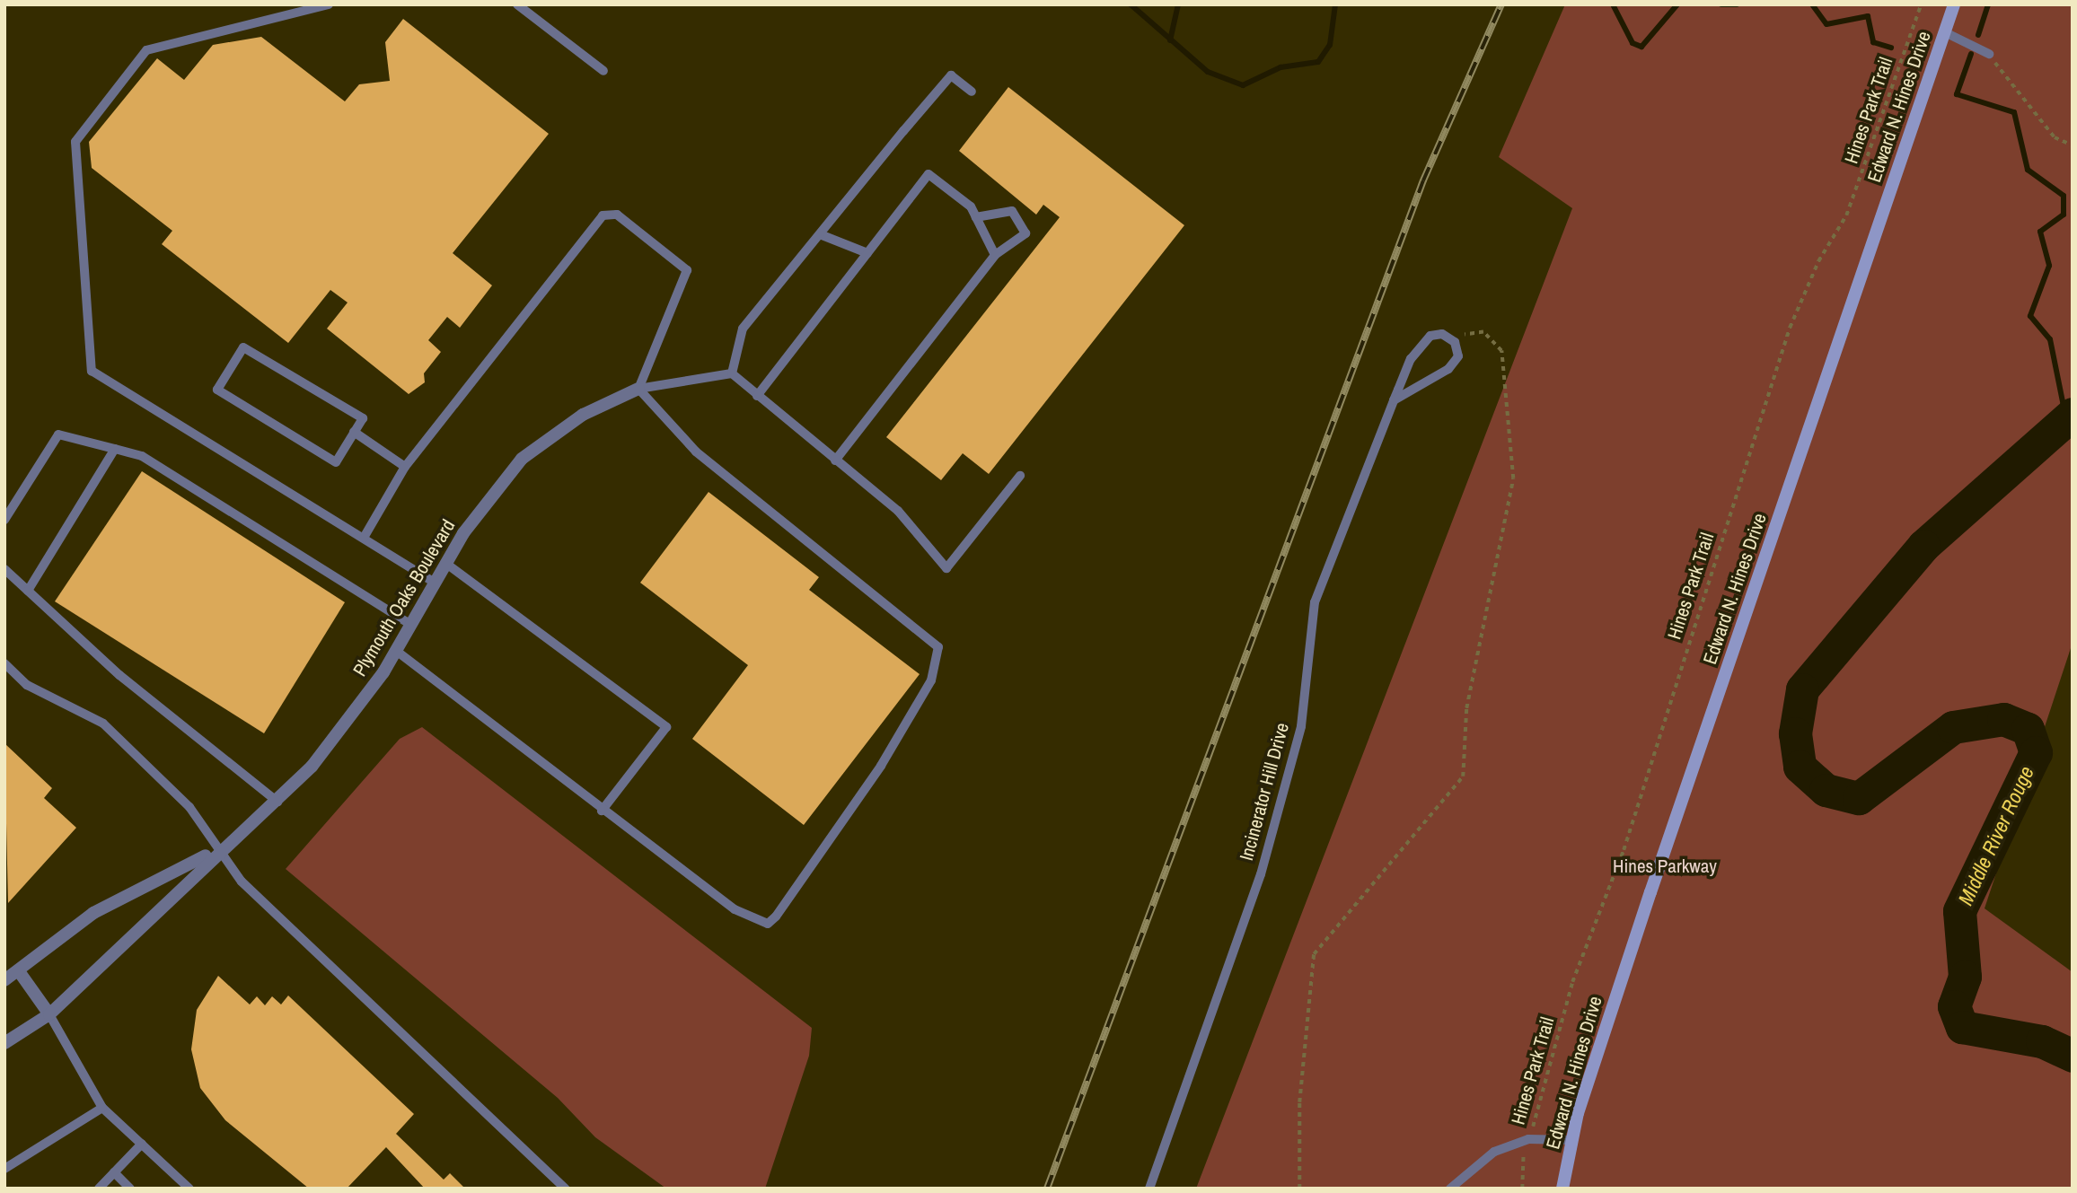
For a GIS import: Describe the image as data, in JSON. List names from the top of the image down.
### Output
{
  "streets": {
    "street": ["Edward N. Hines Drive", "Plymouth Oaks Boulevard"],
    "lane": ["Incinerator Hill Drive"],
    "path": ["Hines Park Trail"]
  },
  "water": ["Middle River Rouge"],
  "parks": ["Hines Parkway"]
}
